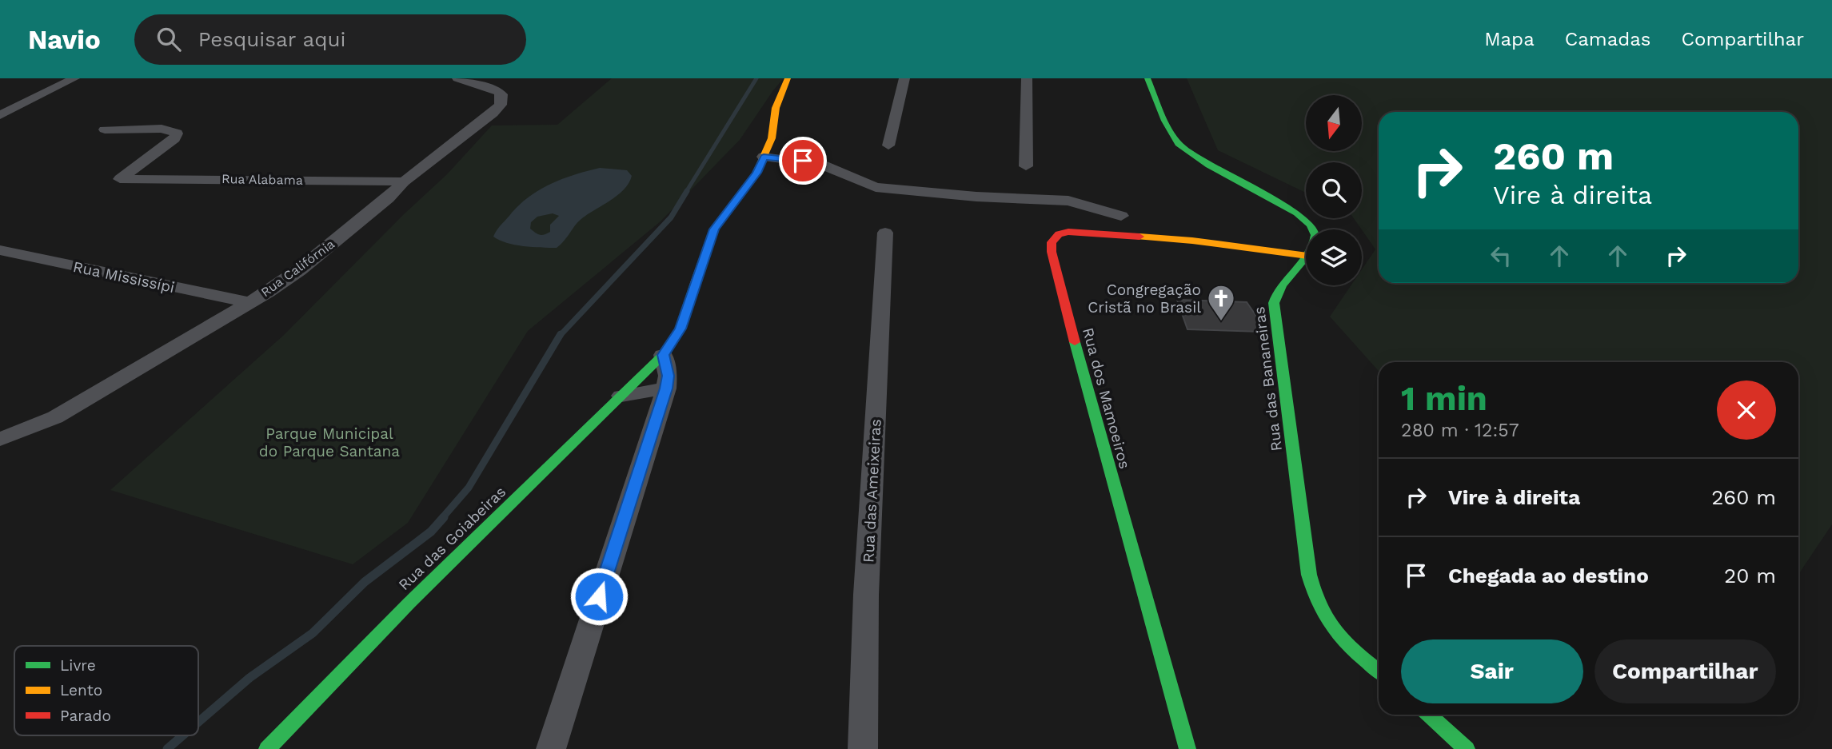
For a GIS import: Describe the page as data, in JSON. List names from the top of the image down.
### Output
{
  "streets": {
    "street": [
      "Rua Alabama",
      "Rua Califórnia",
      "Rua Mississípi",
      "Rua das Bananeiras",
      "Rua dos Mamoeiros",
      "Rua das Ameixeiras",
      "Rua das Goiabeiras"
    ]
  },
  "crossings": [
    ["Rua Alabama", "Rua Califórnia"],
    ["Rua Califórnia", "Rua Mississípi"]
  ],
  "parks": ["Parque Municipal do Parque Santana"],
  "places": {
    "church": ["Congregação Cristã no Brasil"]
  },
  "legend": ["Livre", "Lento", "Parado"],
  "north": "bottom",
  "page": {
    "header": "Navio",
    "search": "Pesquisar aqui",
    "nav": ["Mapa", "Camadas", "Compartilhar"],
    "turn": ["260 m", "Vire à direita"],
    "heading": ["1 min", "280 m · 12:57"],
    "list": [
      {
        "name": "Vire à direita",
        "value": "260 m"
      },
      {
        "name": "Chegada ao destino",
        "value": "20 m"
      }
    ],
    "buttons": ["Sair", "Compartilhar"]
  }
}
